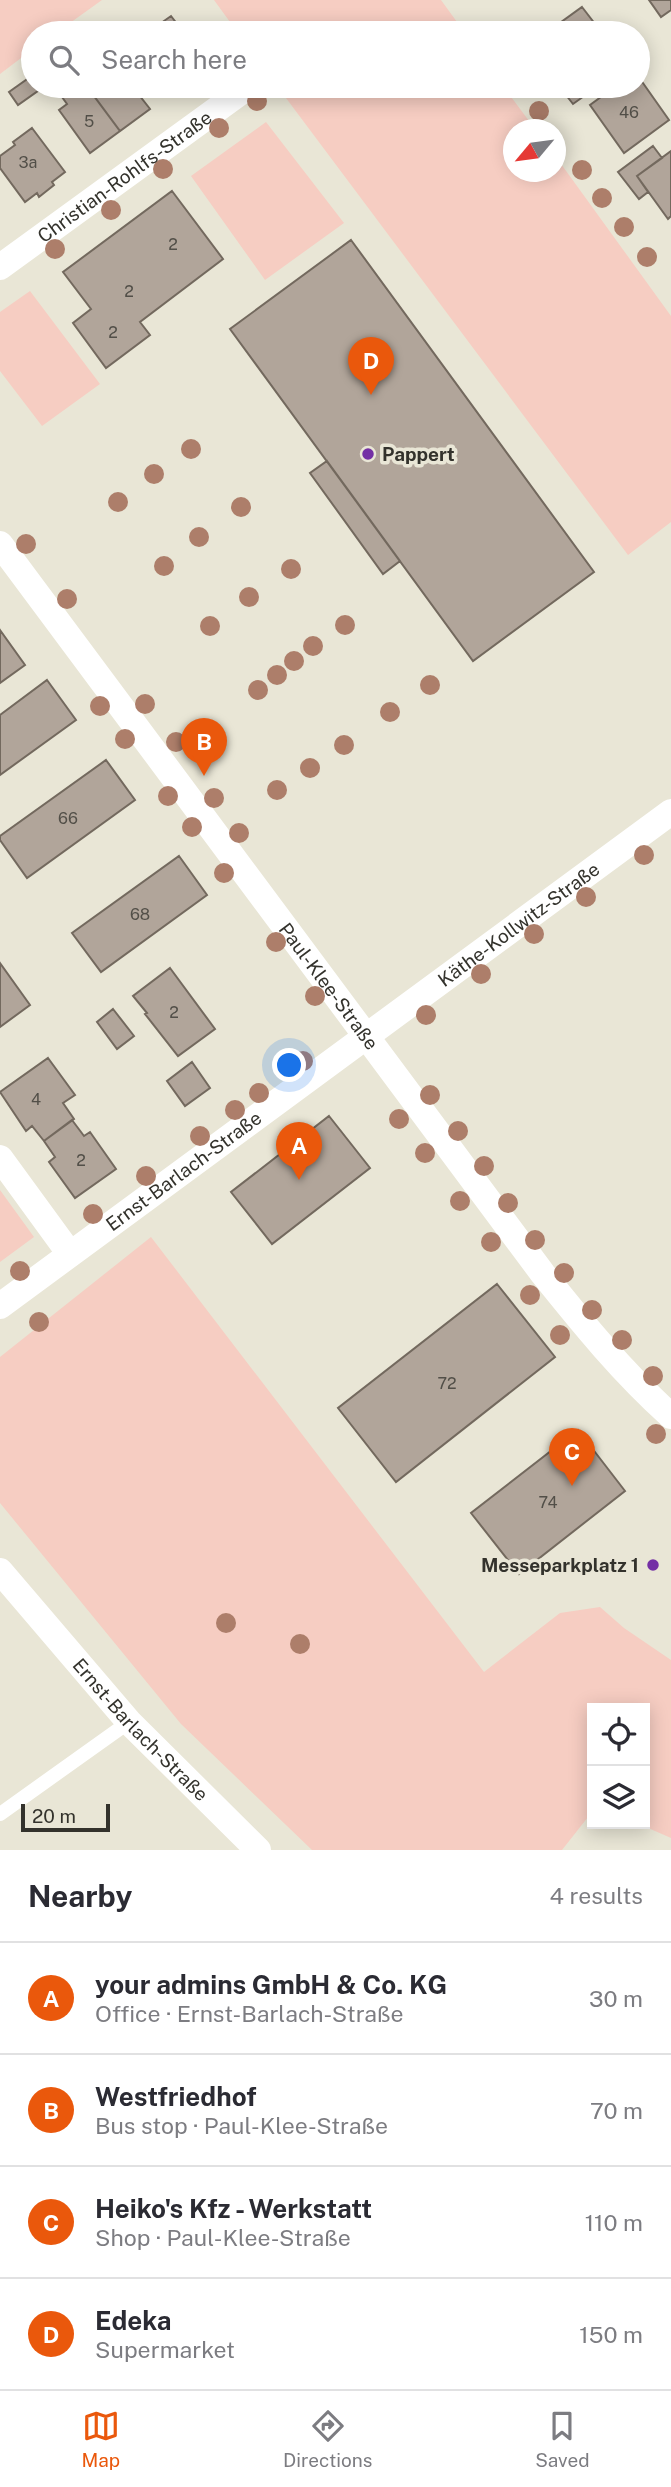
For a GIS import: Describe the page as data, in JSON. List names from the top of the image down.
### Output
{
  "streets": {
    "street": [
      "Christian-Rohlfs-Straße",
      "Käthe-Kollwitz-Straße",
      "Paul-Klee-Straße",
      "Ernst-Barlach-Straße"
    ]
  },
  "crossings": [
    ["Käthe-Kollwitz-Straße", "Paul-Klee-Straße"],
    ["Käthe-Kollwitz-Straße", "Ernst-Barlach-Straße"],
    ["Paul-Klee-Straße", "Ernst-Barlach-Straße"]
  ],
  "places": ["Pappert", "Messeparkplatz 1"],
  "house_numbers": [
    "46",
    "5",
    "3a",
    "2",
    "2",
    "2",
    "66",
    "68",
    "2",
    "4",
    "2",
    "72",
    "74"
  ],
  "scale_bar": "20 m",
  "north": "bottom left",
  "page": {
    "search": "Search here",
    "pins": [
      "D",
      "B",
      "A",
      "C"
    ],
    "scale": "20 m",
    "heading": ["Nearby", "4 results"],
    "list": [
      {
        "mark": "A",
        "name": "your admins GmbH & Co. KG",
        "note": "Office · Ernst-Barlach-Straße",
        "value": "30 m"
      },
      {
        "mark": "B",
        "name": "Westfriedhof",
        "note": "Bus stop · Paul-Klee-Straße",
        "value": "70 m"
      },
      {
        "mark": "C",
        "name": "Heiko's Kfz - Werkstatt",
        "note": "Shop · Paul-Klee-Straße",
        "value": "110 m"
      },
      {
        "mark": "D",
        "name": "Edeka",
        "note": "Supermarket",
        "value": "150 m"
      }
    ],
    "nav": ["Map", "Directions", "Saved"]
  }
}
